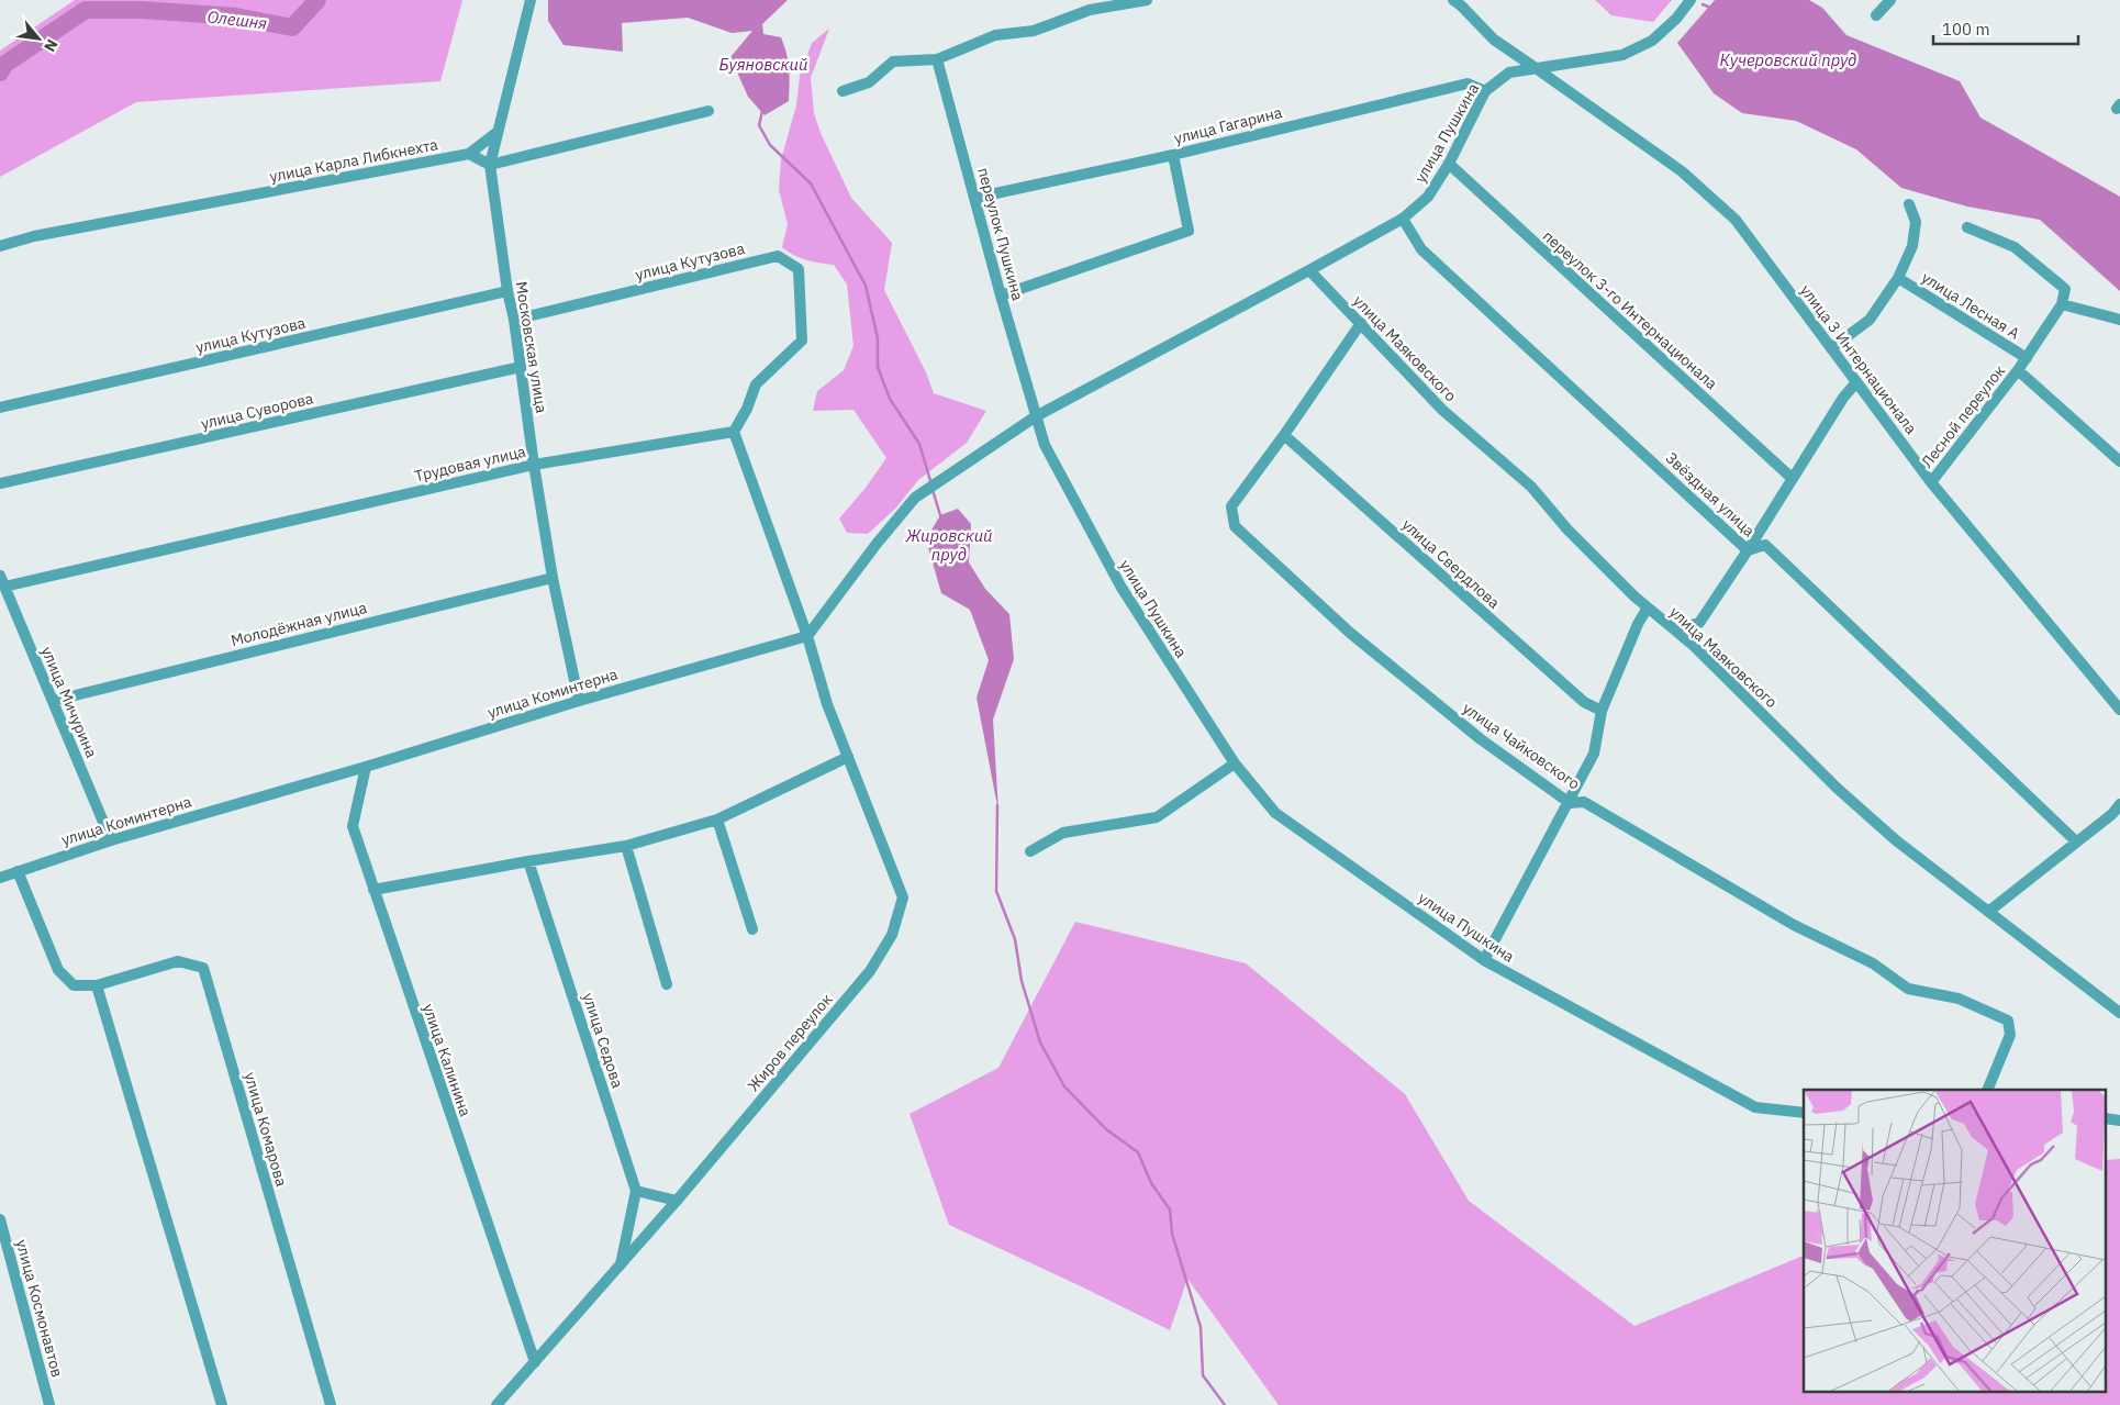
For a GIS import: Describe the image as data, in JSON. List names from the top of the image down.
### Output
{
  "streets": {
    "street": [
      "улица Гагарина",
      "улица Пушкина",
      "улица Карла Либкнехта",
      "переулок Пушкина",
      "улица Кутузова",
      "улица Лесная А",
      "переулок 3-го Интернационала",
      "Московская улица",
      "улица Маяковского",
      "улица 3 Интернационала",
      "улица Суворова",
      "Лесной переулок",
      "Трудовая улица",
      "Звёздная улица",
      "улица Свердлова",
      "Молодёжная улица",
      "улица Коминтерна",
      "улица Мичурина",
      "улица Чайковского",
      "улица Седова",
      "Жиров переулок",
      "улица Калинина",
      "улица Комарова",
      "улица Космонавтов"
    ]
  },
  "crossings": [
    ["улица Гагарина", "улица Пушкина"],
    ["улица Гагарина", "переулок Пушкина"],
    ["улица Пушкина", "переулок Пушкина"],
    ["улица Пушкина", "переулок 3-го Интернационала"],
    ["улица Пушкина", "улица Маяковского"],
    ["улица Пушкина", "улица 3 Интернационала"],
    ["улица Пушкина", "Звёздная улица"],
    ["улица Кутузова", "Московская улица"],
    ["улица Кутузова", "Трудовая улица"],
    ["улица Лесная А", "Лесной переулок"],
    ["Московская улица", "улица Суворова"],
    ["Московская улица", "Трудовая улица"],
    ["Московская улица", "Молодёжная улица"],
    ["Московская улица", "улица Коминтерна"],
    ["улица Маяковского", "улица Чайковского"],
    ["улица 3 Интернационала", "Лесной переулок"],
    ["Трудовая улица", "улица Мичурина"],
    ["улица Свердлова", "улица Чайковского"],
    ["Молодёжная улица", "улица Мичурина"],
    ["улица Коминтерна", "улица Мичурина"],
    ["улица Коминтерна", "Жиров переулок"],
    ["улица Коминтерна", "улица Калинина"],
    ["улица Коминтерна", "улица Комарова"],
    ["Жиров переулок", "улица Калинина"]
  ],
  "water": [
    "Олешня",
    "Кучеровский пруд",
    "Буяновский",
    "Жировский пруд"
  ],
  "scale_bar": "100 m",
  "north": "bottom right"
}
